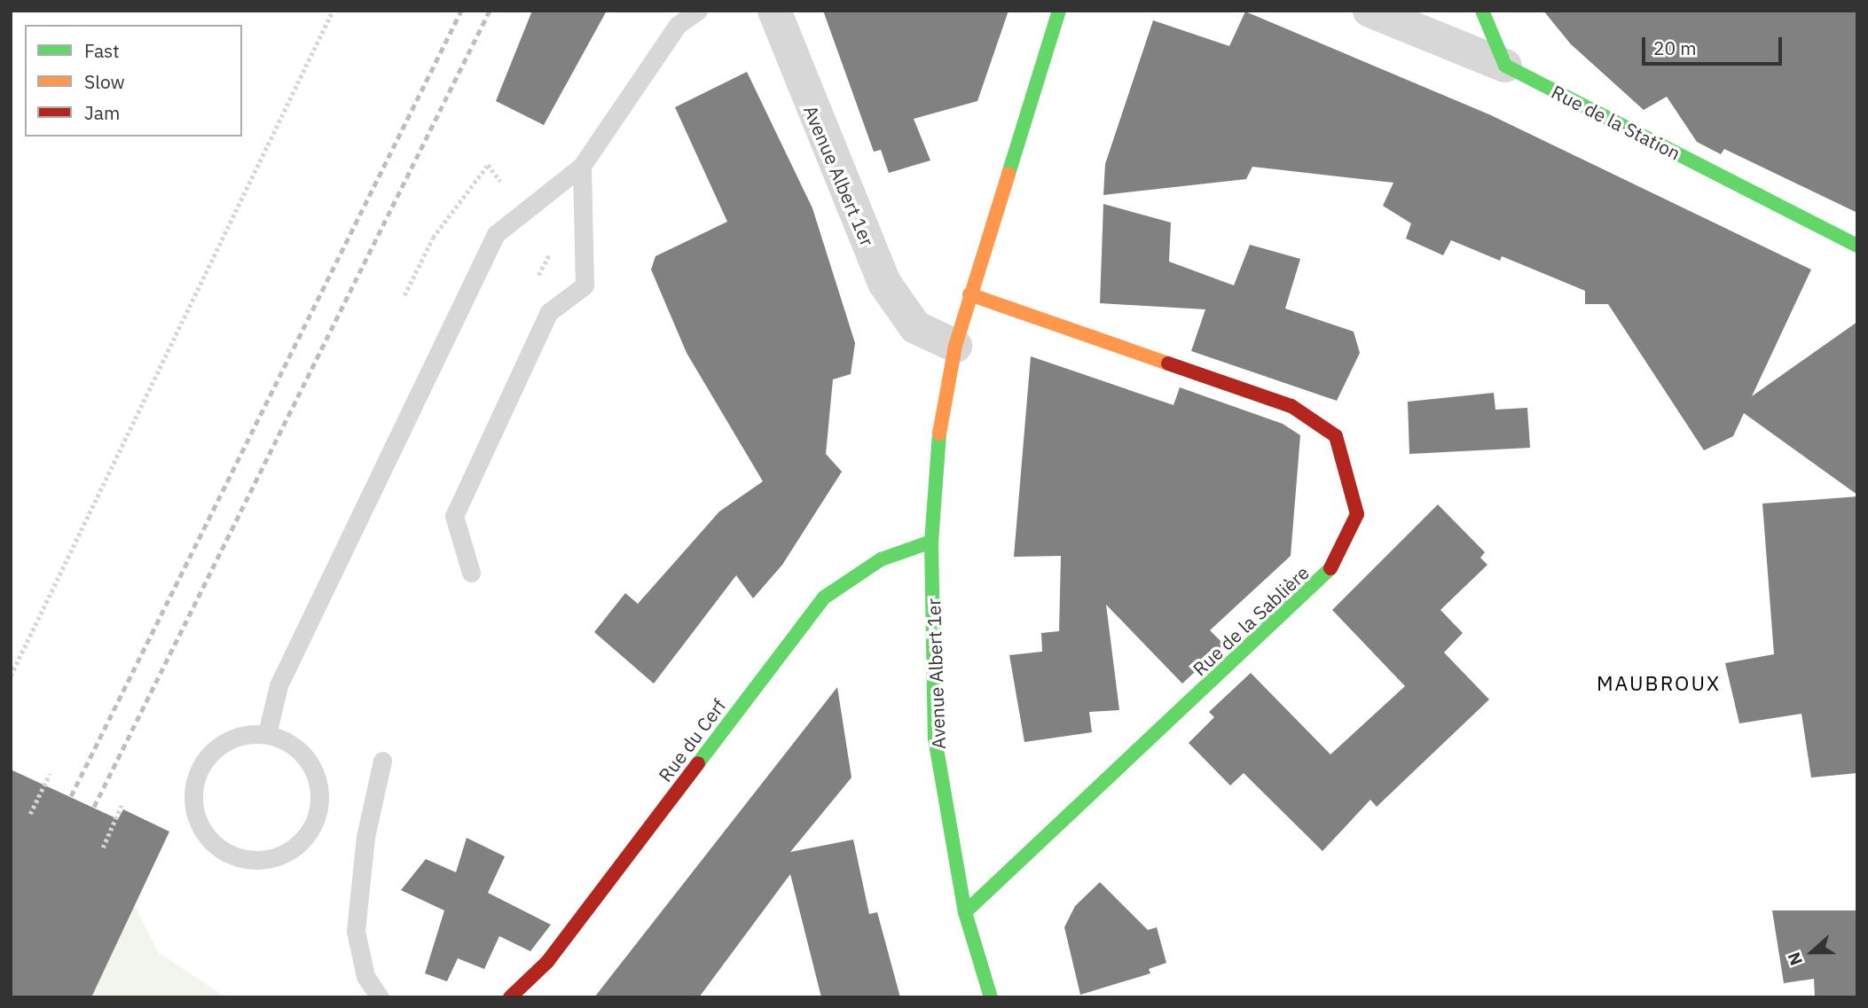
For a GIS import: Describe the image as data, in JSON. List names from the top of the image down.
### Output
{
  "streets": {
    "street": [
      "Rue de la Station",
      "Avenue Albert 1er",
      "Rue de la Sablière",
      "Rue du Cerf"
    ]
  },
  "crossings": [
    ["Avenue Albert 1er", "Rue de la Sablière"],
    ["Avenue Albert 1er", "Rue du Cerf"]
  ],
  "districts": ["MAUBROUX"],
  "legend": ["Fast", "Slow", "Jam"],
  "scale_bar": "20 m",
  "north": "left"
}
